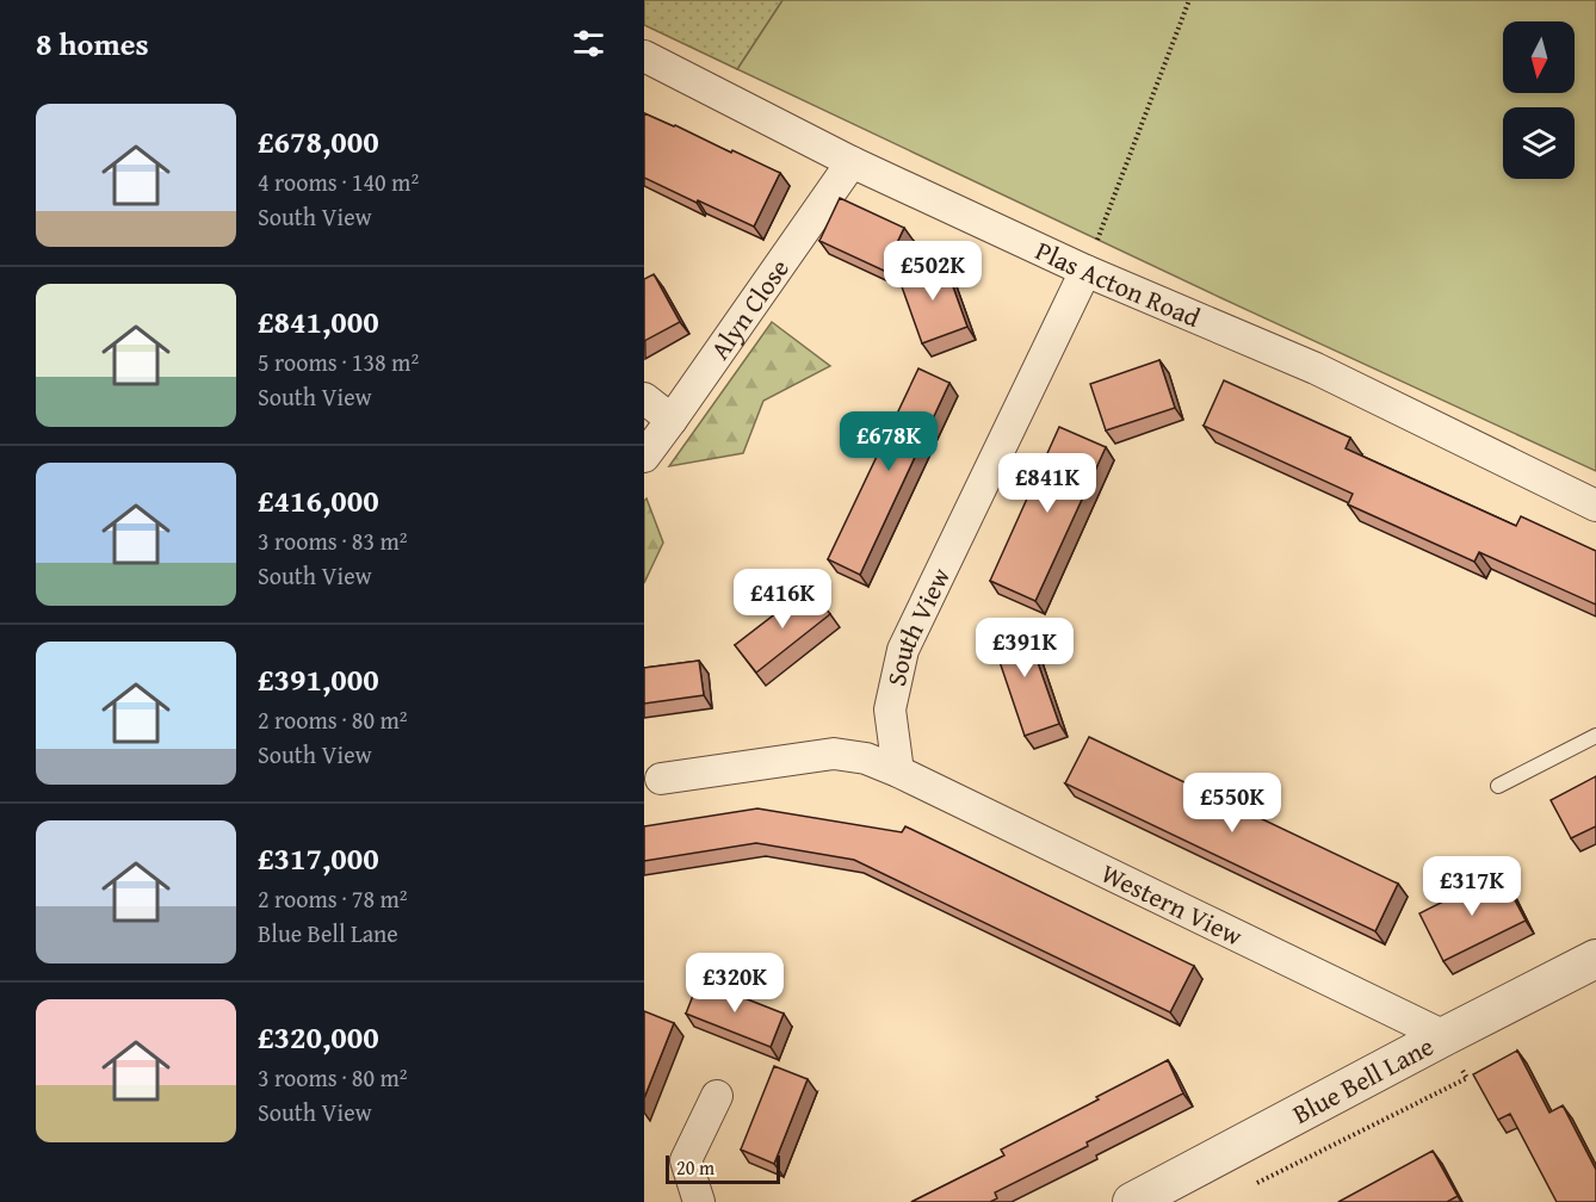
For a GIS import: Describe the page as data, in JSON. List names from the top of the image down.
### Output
{
  "streets": {
    "street": [
      "Plas Acton Road",
      "Alyn Close",
      "South View",
      "Western View",
      "Blue Bell Lane"
    ]
  },
  "crossings": [
    ["Plas Acton Road", "Alyn Close"],
    ["Plas Acton Road", "South View"],
    ["South View", "Western View"],
    ["Western View", "Blue Bell Lane"]
  ],
  "scale_bar": "20 m",
  "north": "bottom",
  "page": {
    "heading": "8 homes",
    "list": [
      {
        "name": "£678,000",
        "note": "4 rooms · 140 m² · South View"
      },
      {
        "name": "£841,000",
        "note": "5 rooms · 138 m² · South View"
      },
      {
        "name": "£416,000",
        "note": "3 rooms · 83 m² · South View"
      },
      {
        "name": "£391,000",
        "note": "2 rooms · 80 m² · South View"
      },
      {
        "name": "£317,000",
        "note": "2 rooms · 78 m² · Blue Bell Lane"
      },
      {
        "name": "£320,000",
        "note": "3 rooms · 80 m² · South View"
      }
    ],
    "price": [
      "£502K",
      "£678K",
      "£841K",
      "£416K",
      "£391K",
      "£550K",
      "£317K",
      "£320K"
    ],
    "scale": "20 m"
  }
}
